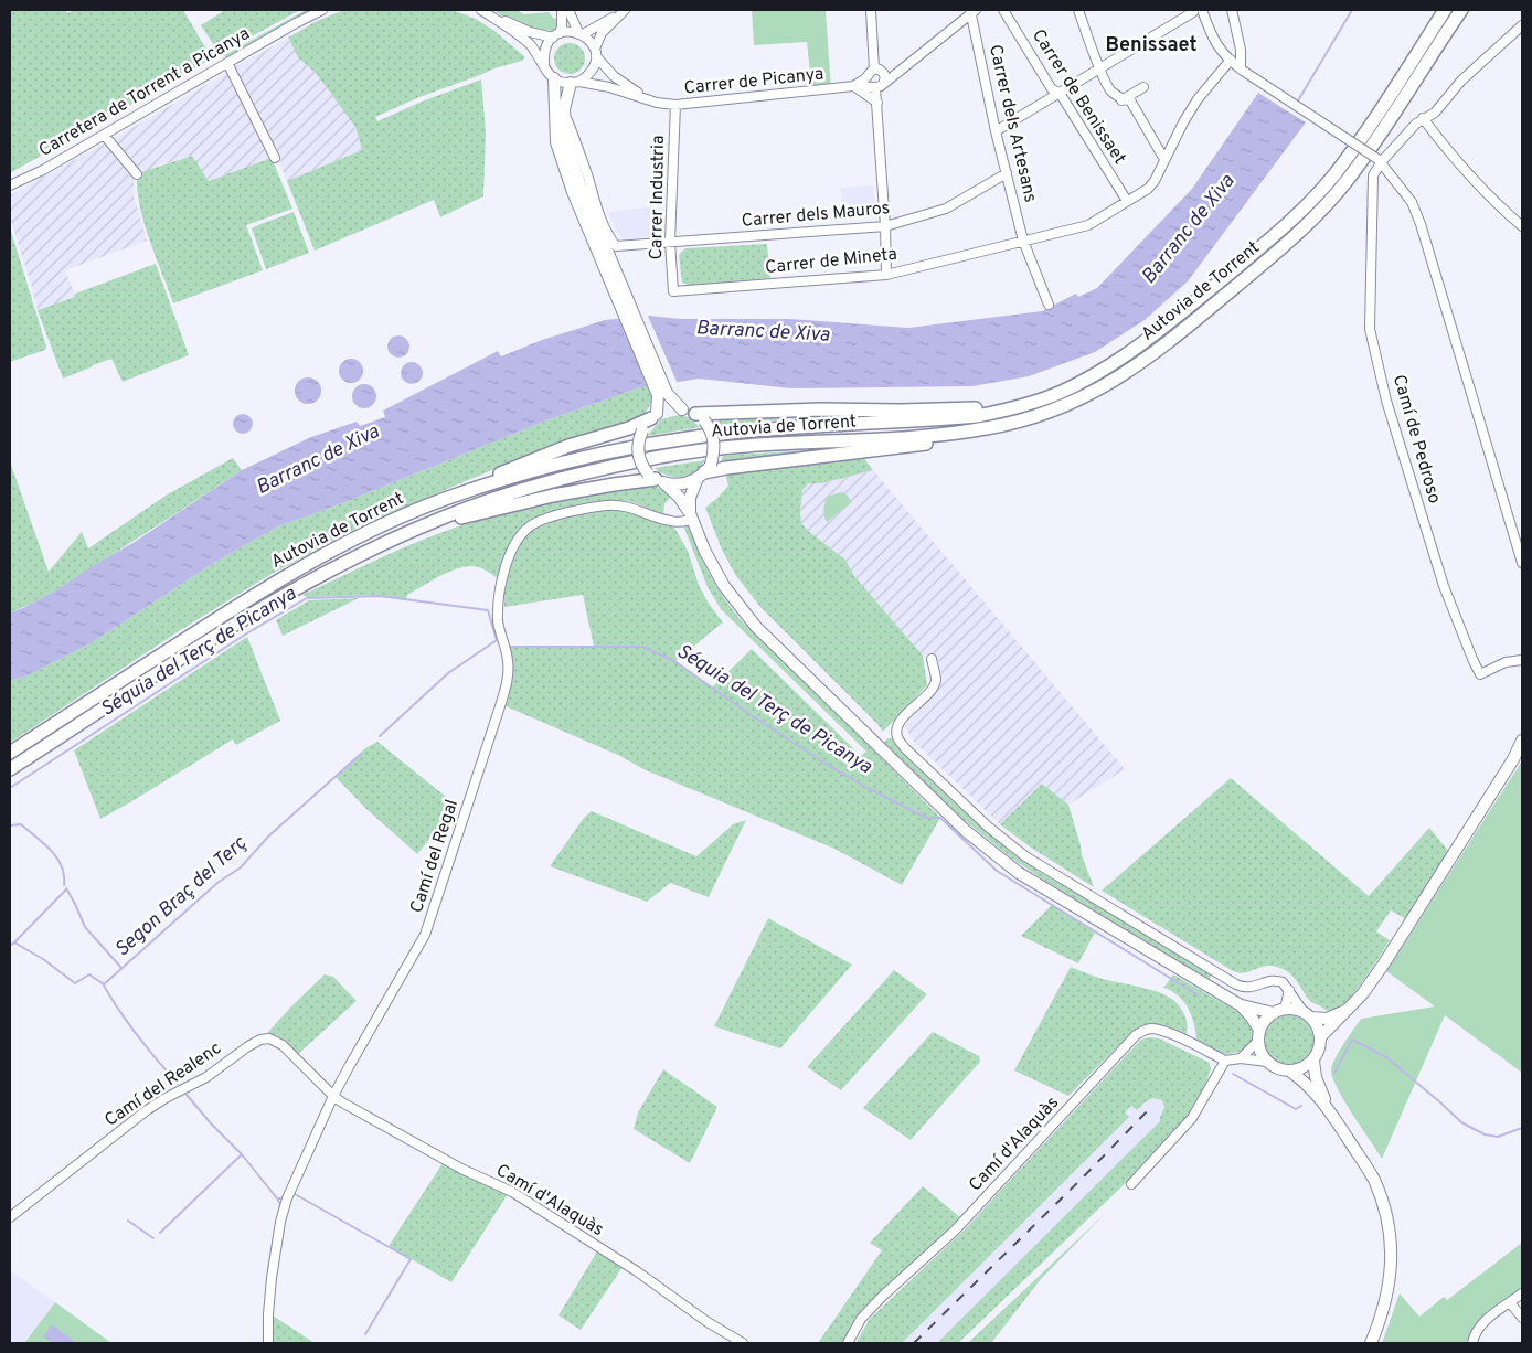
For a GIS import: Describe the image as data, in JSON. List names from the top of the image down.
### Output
{
  "streets": {
    "highway": ["Autovia de Torrent"],
    "street": [
      "Carrer de Picanya",
      "Carretera de Torrent a Picanya",
      "Carrer de Benissaet",
      "Carrer dels Artesans",
      "Carrer Industria",
      "Carrer dels Mauros",
      "Carrer de Mineta",
      "Camí de Pedroso",
      "Camí del Regal",
      "Camí del Realenc",
      "Camí d'Alaquàs"
    ]
  },
  "crossings": [
    ["Carrer de Picanya", "Carrer Industria"],
    ["Carrer dels Artesans", "Carrer dels Mauros"],
    ["Carrer dels Artesans", "Carrer de Mineta"],
    ["Carrer Industria", "Carrer dels Mauros"],
    ["Carrer Industria", "Carrer de Mineta"],
    ["Camí del Regal", "Camí del Realenc"],
    ["Camí del Regal", "Camí d'Alaquàs"],
    ["Camí del Realenc", "Camí d'Alaquàs"]
  ],
  "districts": ["Benissaet"],
  "water": ["Barranc de Xiva", "Séquia del Terç de Picanya", "Segon Braç del Terç"]
}
